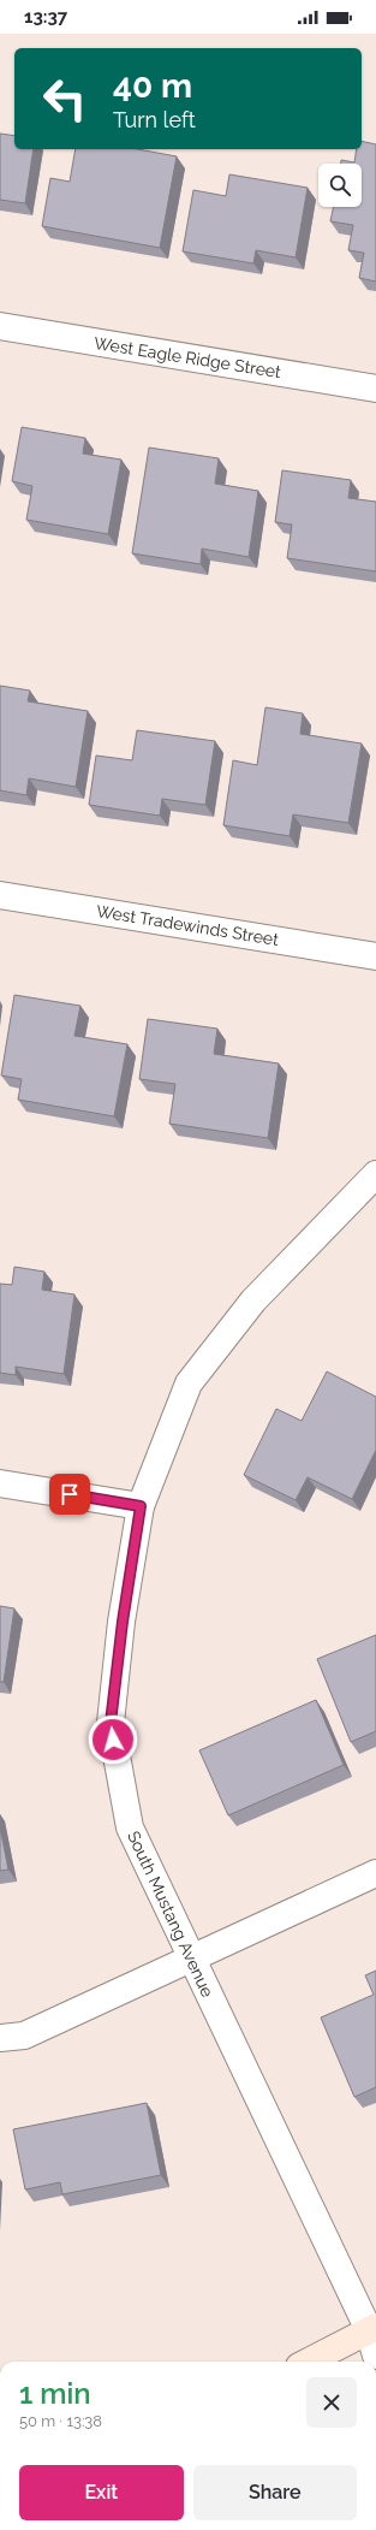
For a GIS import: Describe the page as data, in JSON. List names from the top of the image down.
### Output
{
  "streets": {
    "street": ["West Eagle Ridge Street", "West Tradewinds Street", "South Mustang Avenue"]
  },
  "page": {
    "status": "13:37",
    "turn": ["40 m", "Turn left"],
    "heading": ["1 min", "50 m · 13:38"],
    "buttons": ["Exit", "Share"]
  }
}
